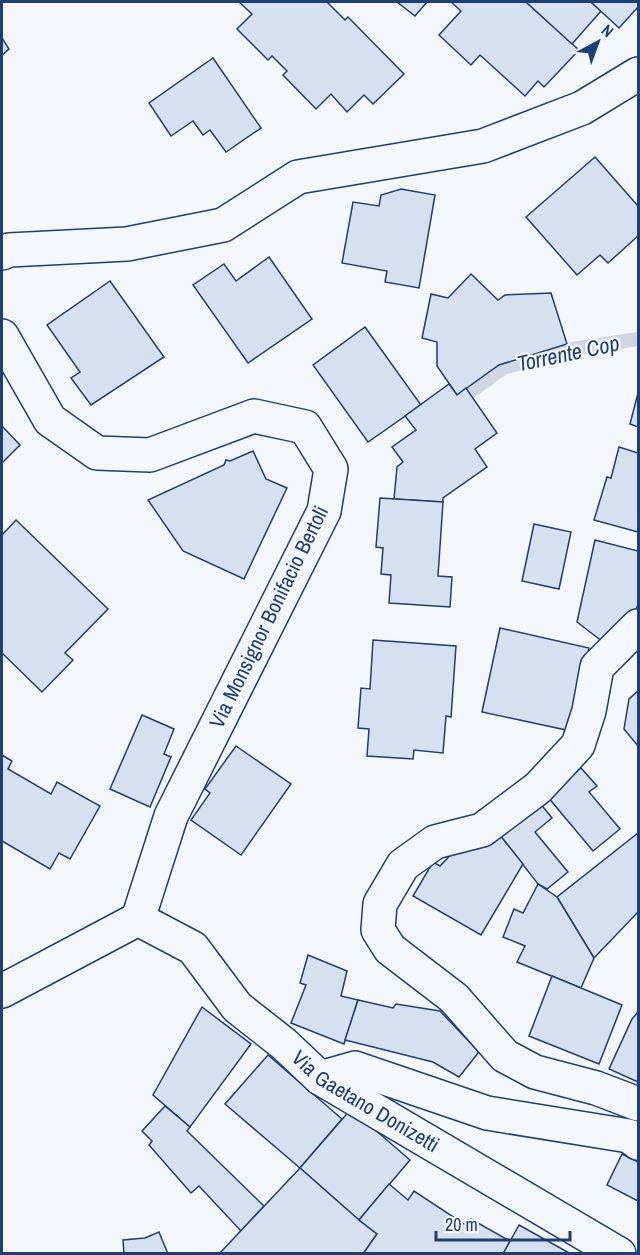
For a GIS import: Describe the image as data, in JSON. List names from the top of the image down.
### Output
{
  "streets": {
    "street": ["Via Monsignor Bonifacio Bertoli", "Via Gaetano Donizetti"]
  },
  "crossings": [
    ["Via Monsignor Bonifacio Bertoli", "Via Gaetano Donizetti"]
  ],
  "water": ["Torrente Cop"],
  "scale_bar": "20 m",
  "north": "top right"
}
